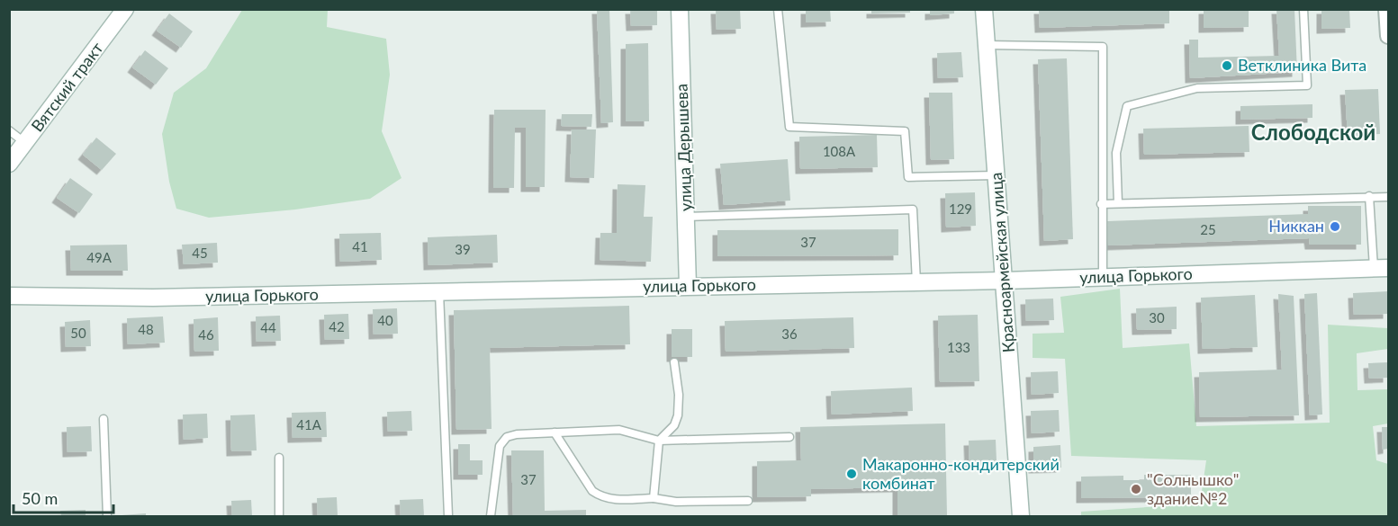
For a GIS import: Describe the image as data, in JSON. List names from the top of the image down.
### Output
{
  "streets": {
    "street": [
      "Вятский тракт",
      "улица Дерышева",
      "Красноармейская улица",
      "улица Горького"
    ]
  },
  "crossings": [
    ["улица Дерышева", "улица Горького"],
    ["Красноармейская улица", "улица Горького"]
  ],
  "districts": ["Слободской"],
  "places": [
    "Ветклиника Вита",
    "Никкан",
    "Макаронно-кондитерский комбинат",
    "\"Солнышко\" здание№2"
  ],
  "house_numbers": [
    "108А",
    "129",
    "25",
    "37",
    "41",
    "39",
    "45",
    "49А",
    "30",
    "40",
    "42",
    "44",
    "48",
    "50",
    "36",
    "46",
    "133",
    "41А",
    "37"
  ],
  "scale_bar": "50 m"
}
